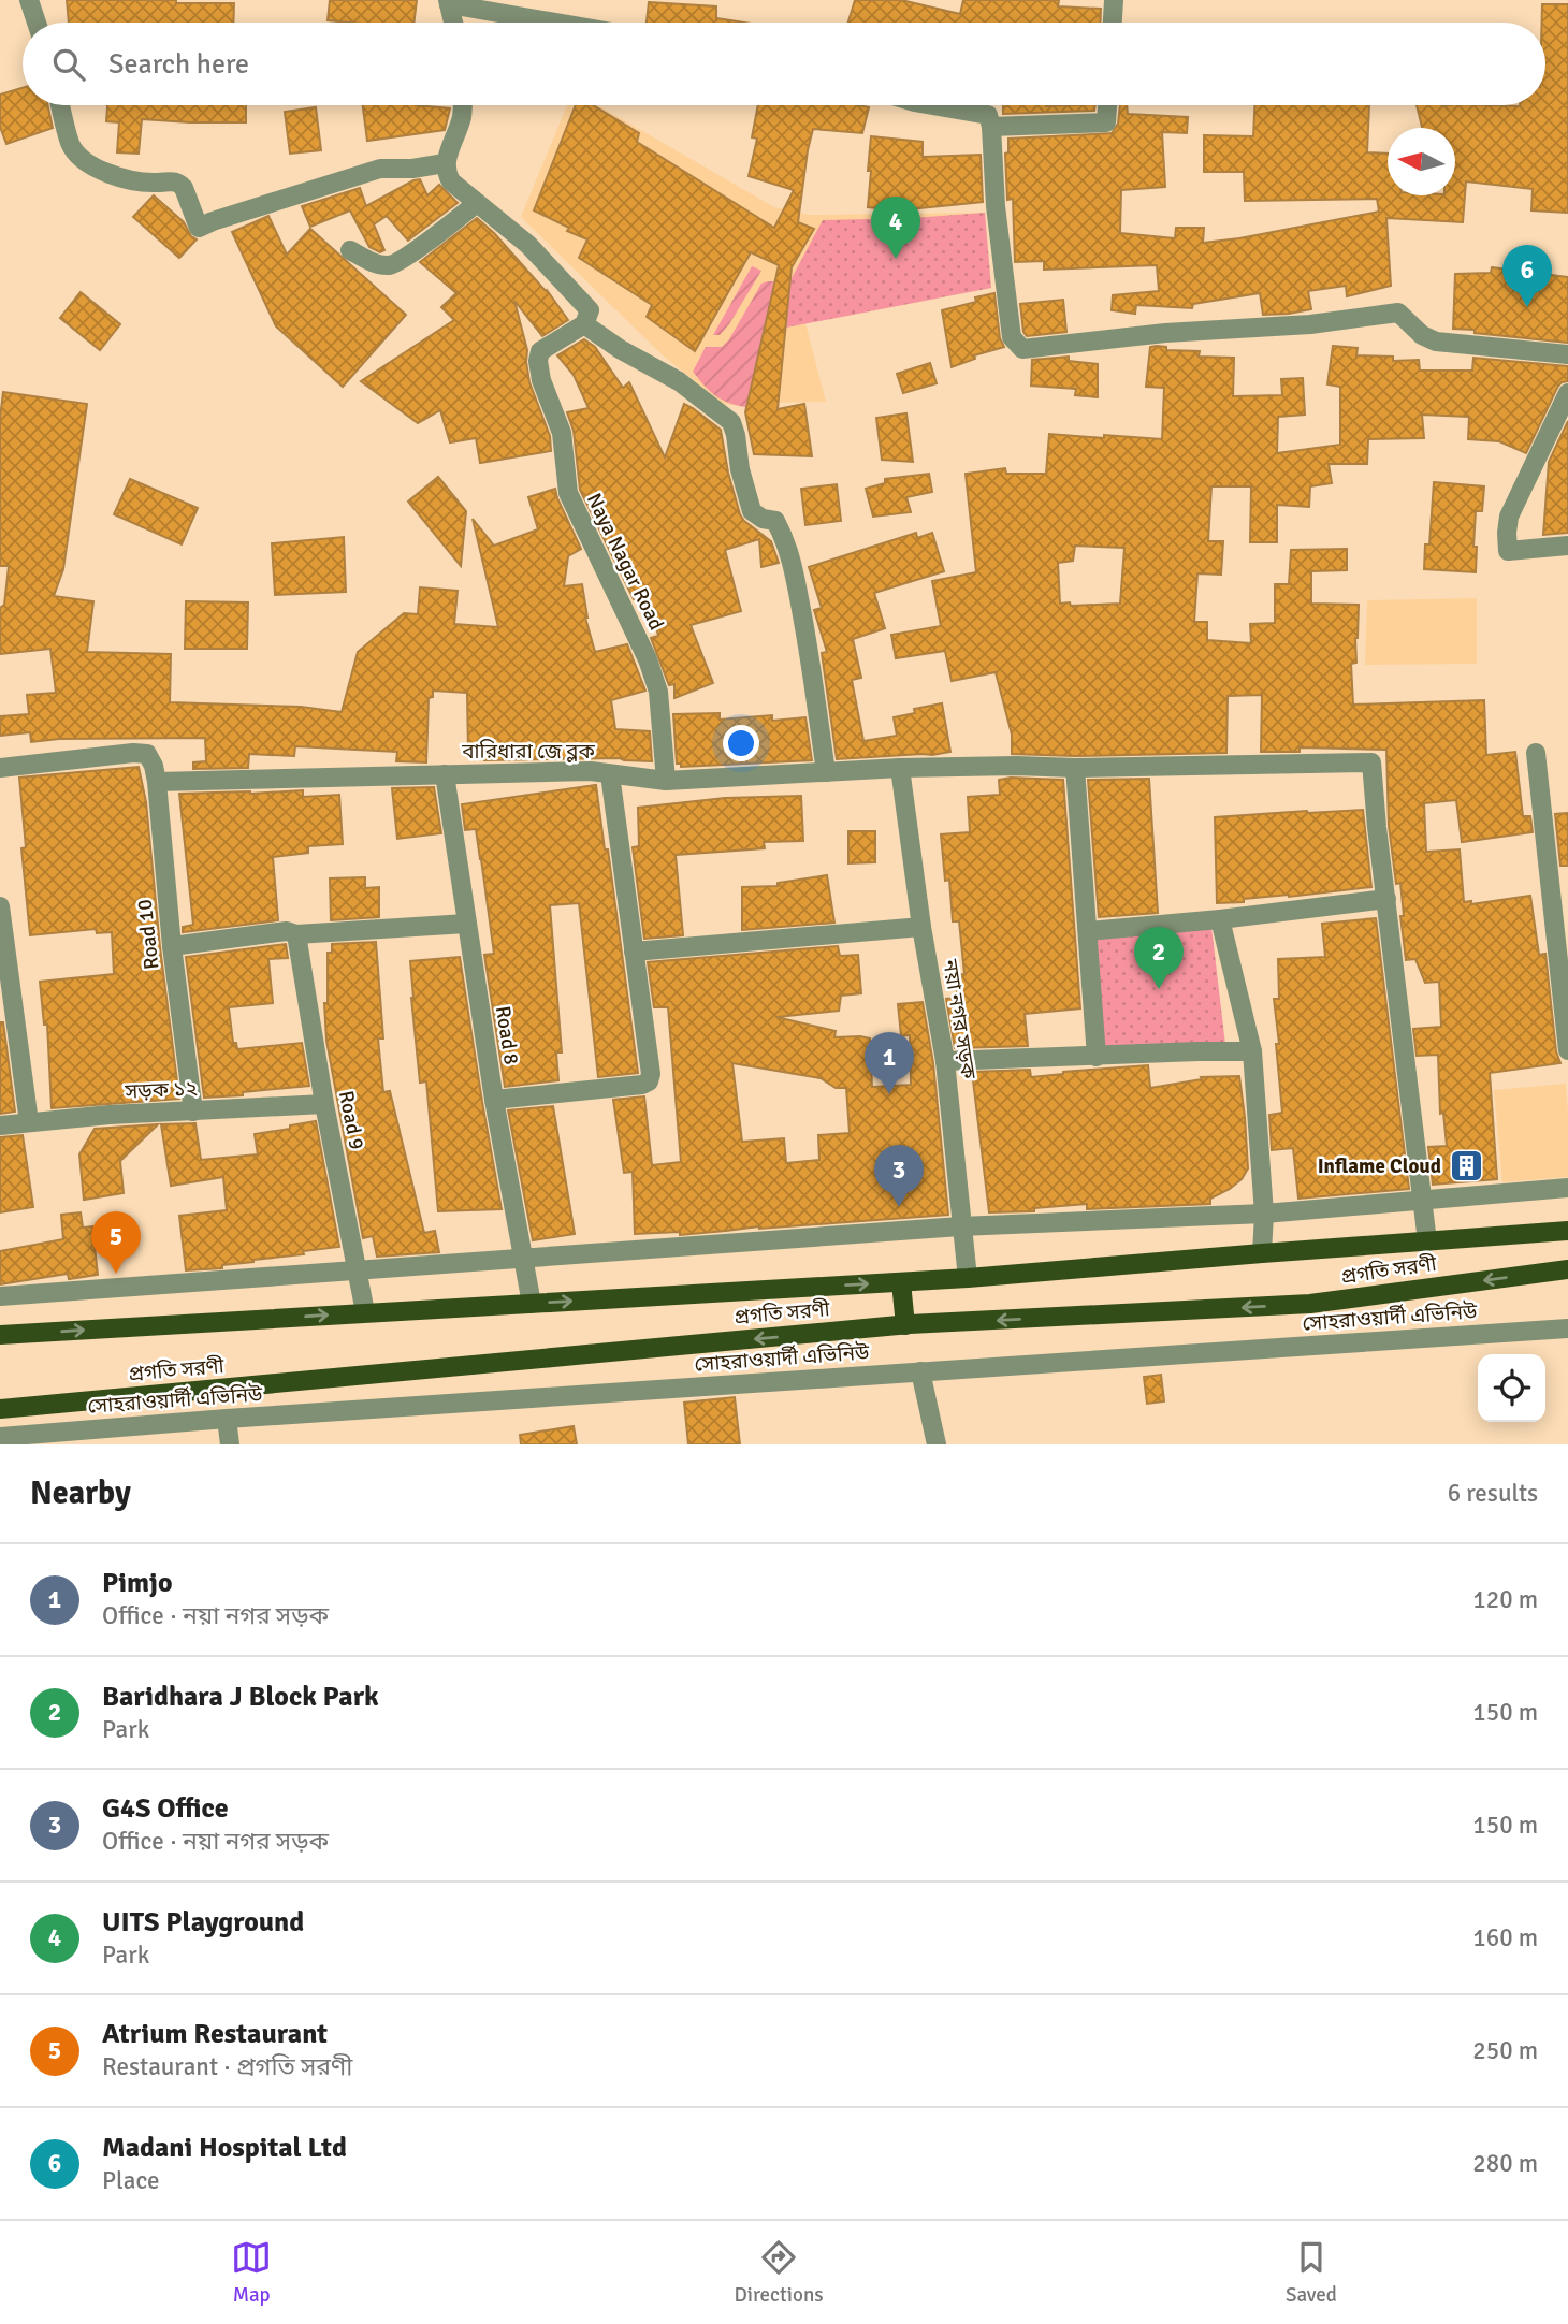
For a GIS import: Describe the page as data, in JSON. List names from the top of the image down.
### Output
{
  "streets": {
    "main road": ["প্রগতি সরণী"],
    "street": [
      "Naya Nagar Road",
      "বারিধারা জে ব্লক",
      "Road 10",
      "নয়া নগর সড়ক",
      "Road 8",
      "সড়ক ১২",
      "Road 9",
      "সোহরাওয়ার্দী এভিনিউ"
    ]
  },
  "crossings": [
    ["Naya Nagar Road", "বারিধারা জে ব্লক"],
    ["বারিধারা জে ব্লক", "Road 10"],
    ["বারিধারা জে ব্লক", "নয়া নগর সড়ক"],
    ["বারিধারা জে ব্লক", "Road 8"],
    ["Road 10", "সড়ক ১২"],
    ["নয়া নগর সড়ক", "প্রগতি সরণী"],
    ["Road 8", "প্রগতি সরণী"],
    ["সড়ক ১২", "Road 9"],
    ["Road 9", "প্রগতি সরণী"]
  ],
  "places": {
    "building": ["Inflame Cloud"]
  },
  "north": "left",
  "page": {
    "search": "Search here",
    "pins": [
      "4",
      "6",
      "2",
      "1",
      "3",
      "5"
    ],
    "heading": ["Nearby", "6 results"],
    "list": [
      {
        "mark": "1",
        "name": "Pimjo",
        "note": "Office · নয়া নগর সড়ক",
        "value": "120 m"
      },
      {
        "mark": "2",
        "name": "Baridhara J Block Park",
        "note": "Park",
        "value": "150 m"
      },
      {
        "mark": "3",
        "name": "G4S Office",
        "note": "Office · নয়া নগর সড়ক",
        "value": "150 m"
      },
      {
        "mark": "4",
        "name": "UITS Playground",
        "note": "Park",
        "value": "160 m"
      },
      {
        "mark": "5",
        "name": "Atrium Restaurant",
        "note": "Restaurant · প্রগতি সরণী",
        "value": "250 m"
      },
      {
        "mark": "6",
        "name": "Madani Hospital Ltd",
        "note": "Place",
        "value": "280 m"
      }
    ],
    "nav": ["Map", "Directions", "Saved"]
  }
}
